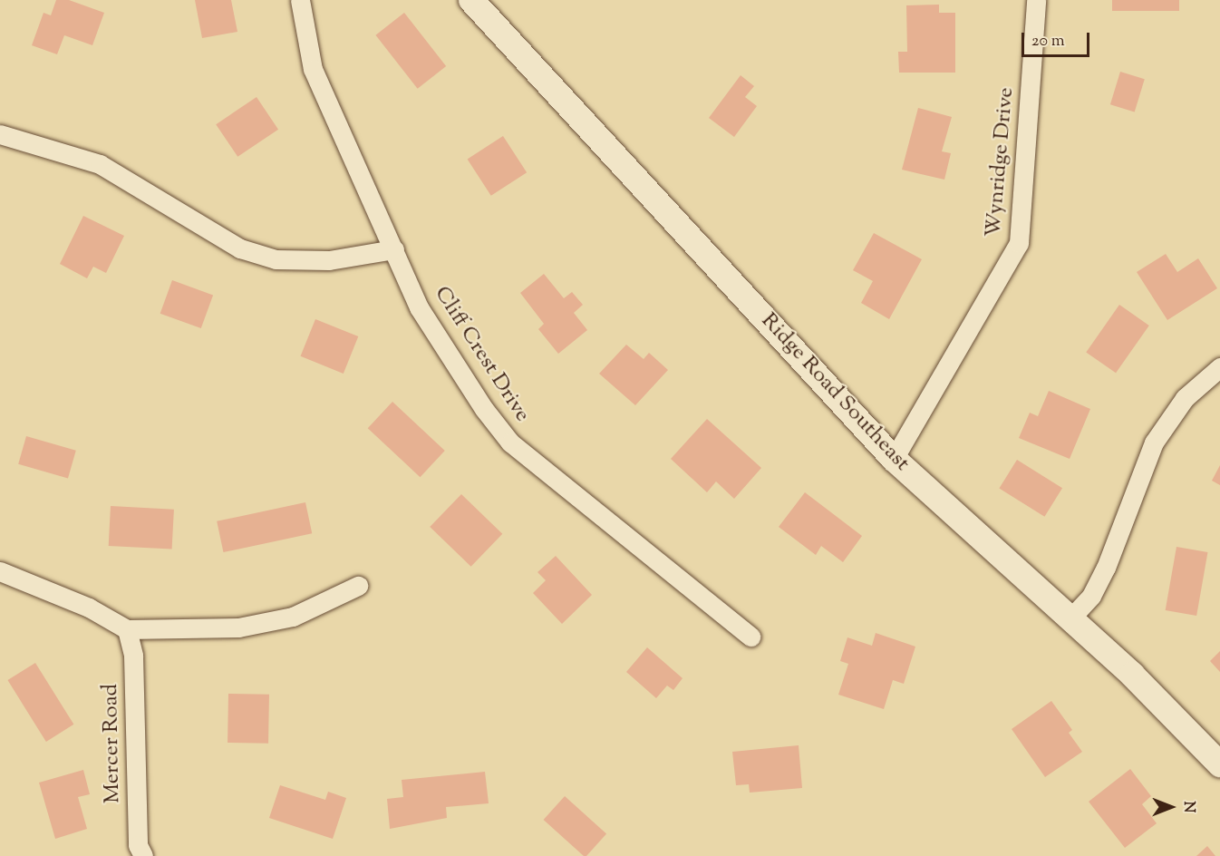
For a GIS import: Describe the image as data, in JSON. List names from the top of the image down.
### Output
{
  "streets": {
    "street": [
      "Wynridge Drive",
      "Cliff Crest Drive",
      "Ridge Road Southeast",
      "Mercer Road"
    ]
  },
  "crossings": [
    ["Wynridge Drive", "Ridge Road Southeast"]
  ],
  "scale_bar": "20 m",
  "north": "right"
}
